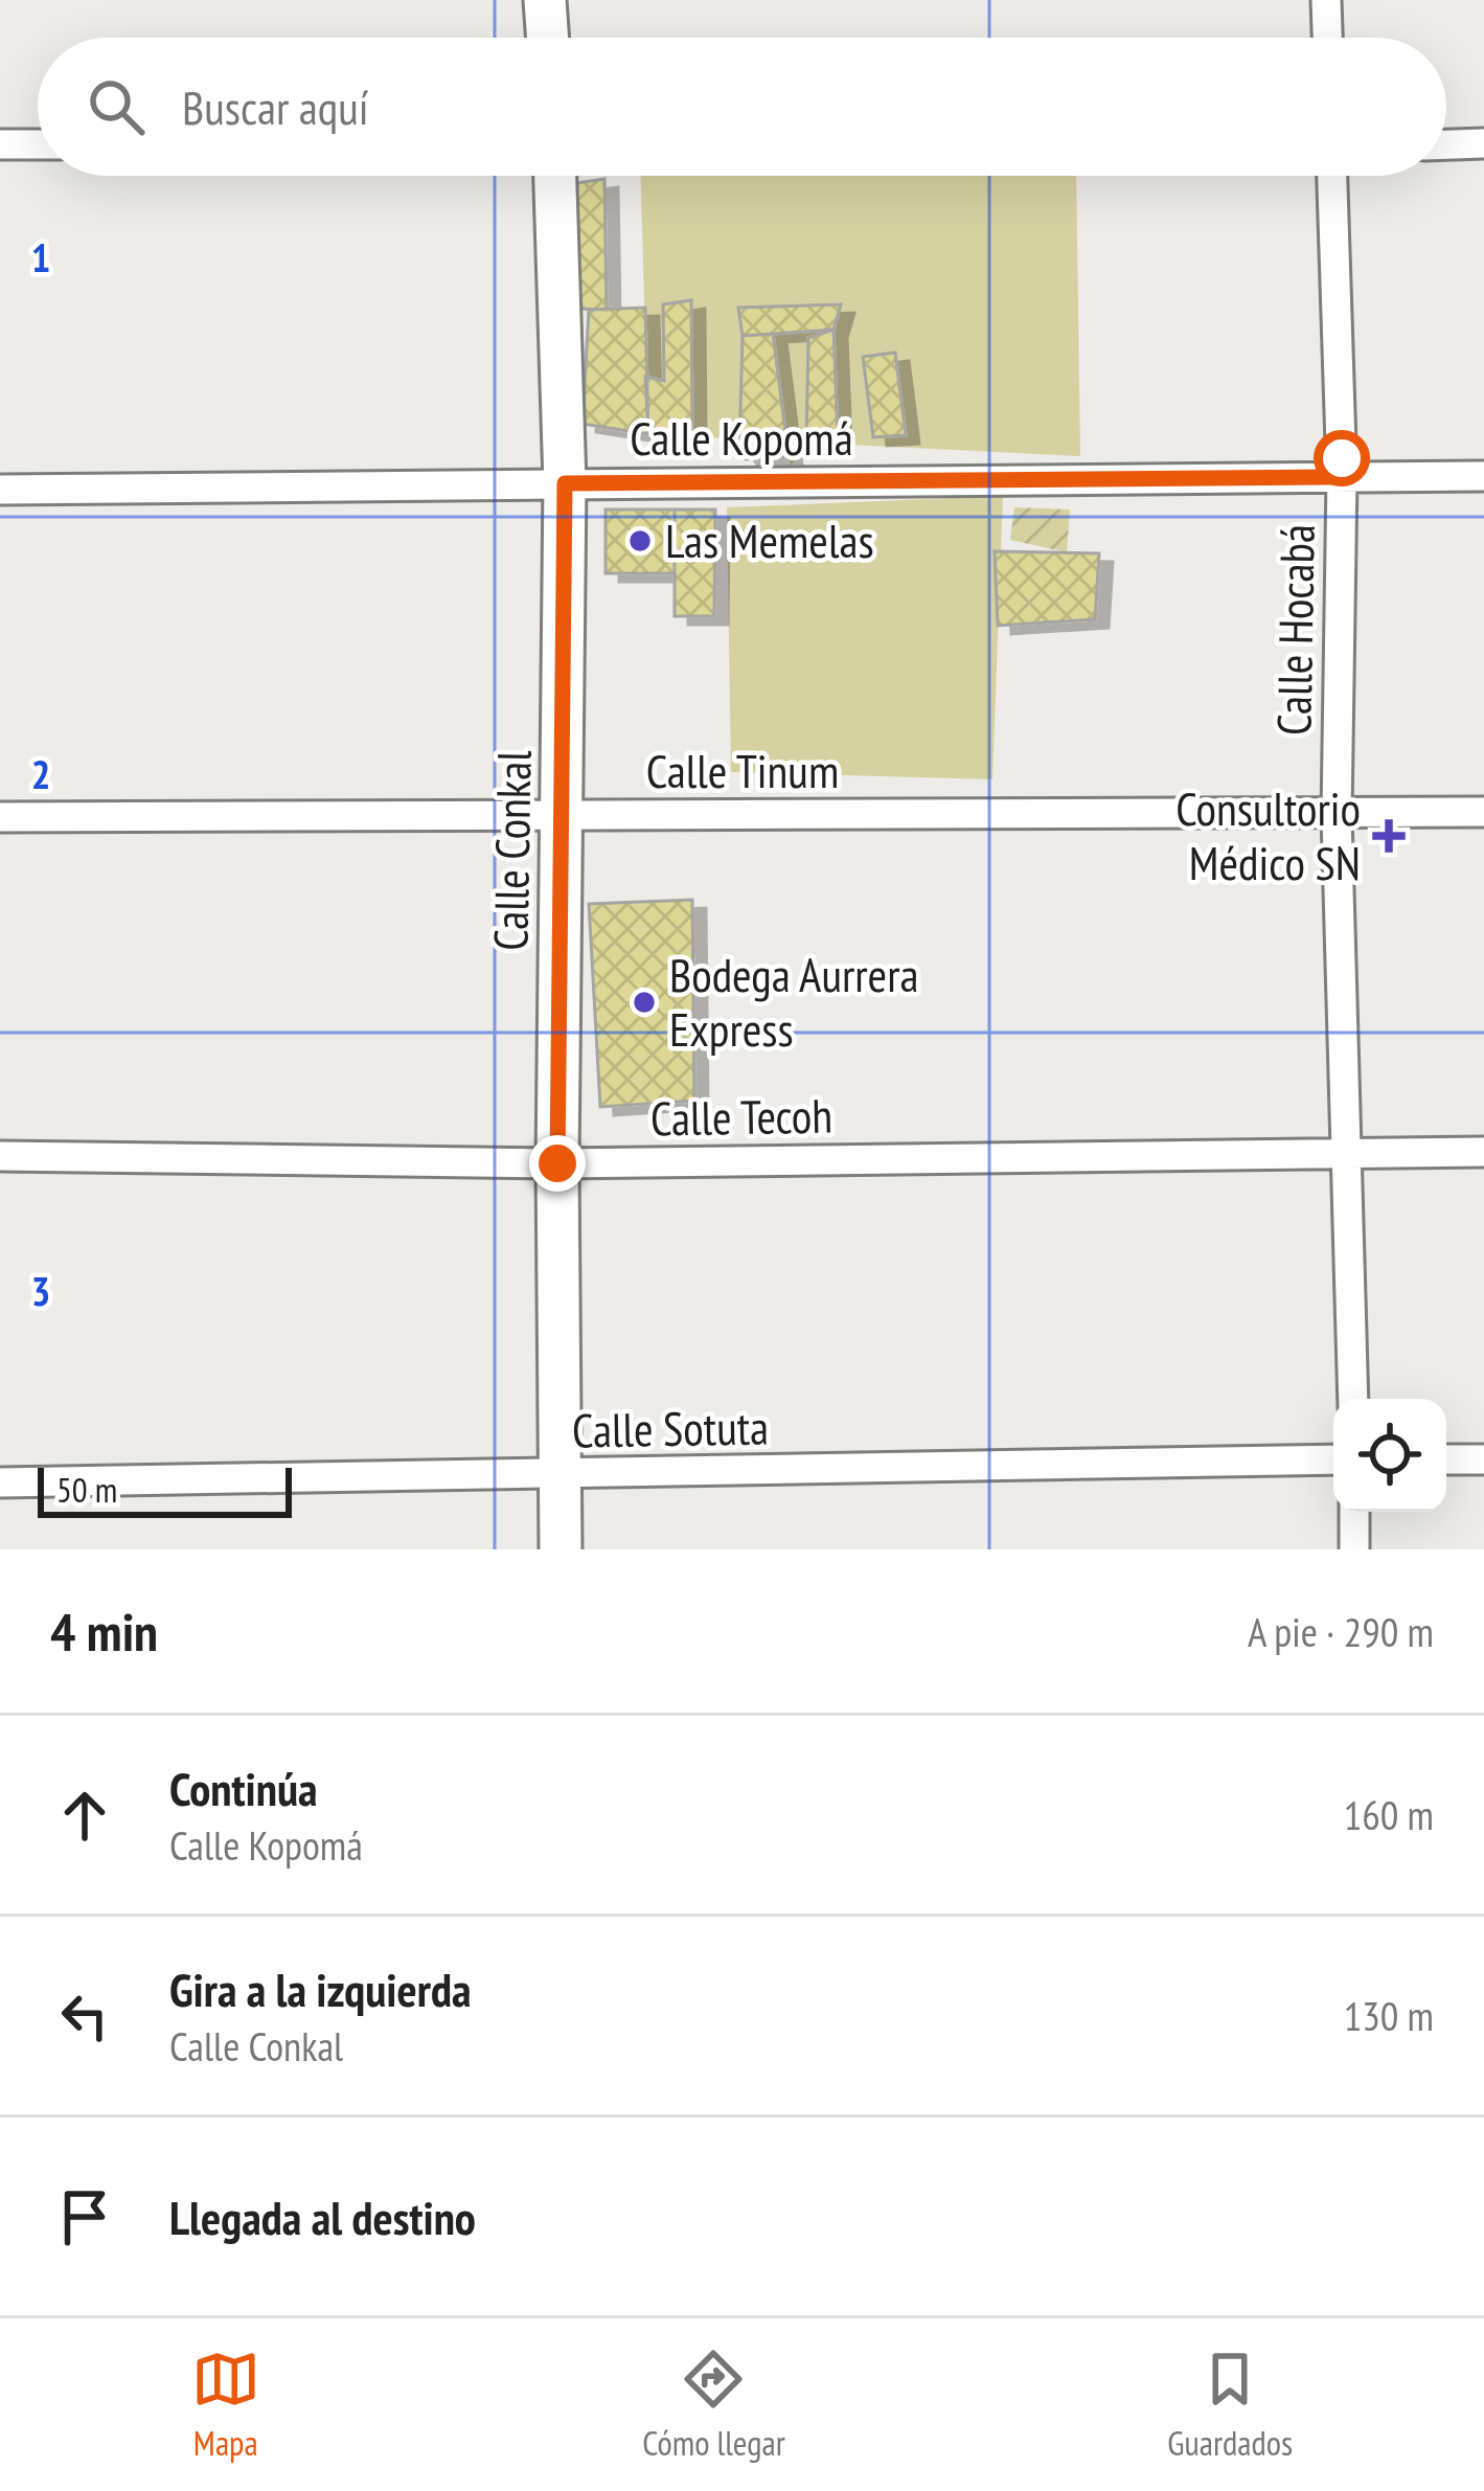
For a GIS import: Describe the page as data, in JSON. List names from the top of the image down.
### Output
{
  "streets": {
    "street": [
      "Calle Kopomá",
      "Calle Hocabá",
      "Calle Tinum",
      "Calle Conkal",
      "Calle Tecoh",
      "Calle Sotuta"
    ]
  },
  "crossings": [
    ["Calle Kopomá", "Calle Hocabá"],
    ["Calle Kopomá", "Calle Conkal"],
    ["Calle Hocabá", "Calle Tinum"],
    ["Calle Hocabá", "Calle Tecoh"],
    ["Calle Tinum", "Calle Conkal"],
    ["Calle Conkal", "Calle Tecoh"],
    ["Calle Conkal", "Calle Sotuta"]
  ],
  "places": {
    "other": ["Las Memelas", "Bodega Aurrera Express"],
    "health": ["Consultorio Médico SN"]
  },
  "scale_bar": "50 m",
  "page": {
    "search": "Buscar aquí",
    "scale": "50 m",
    "heading": ["4 min", "A pie · 290 m"],
    "list": [
      ["Continúa", "Calle Kopomá", "160 m"],
      ["Gira a la izquierda", "Calle Conkal", "130 m"],
      "Llegada al destino"
    ],
    "nav": ["Mapa", "Cómo llegar", "Guardados"]
  },
  "grid": {
    "rows": ["1", "2", "3"]
  }
}
